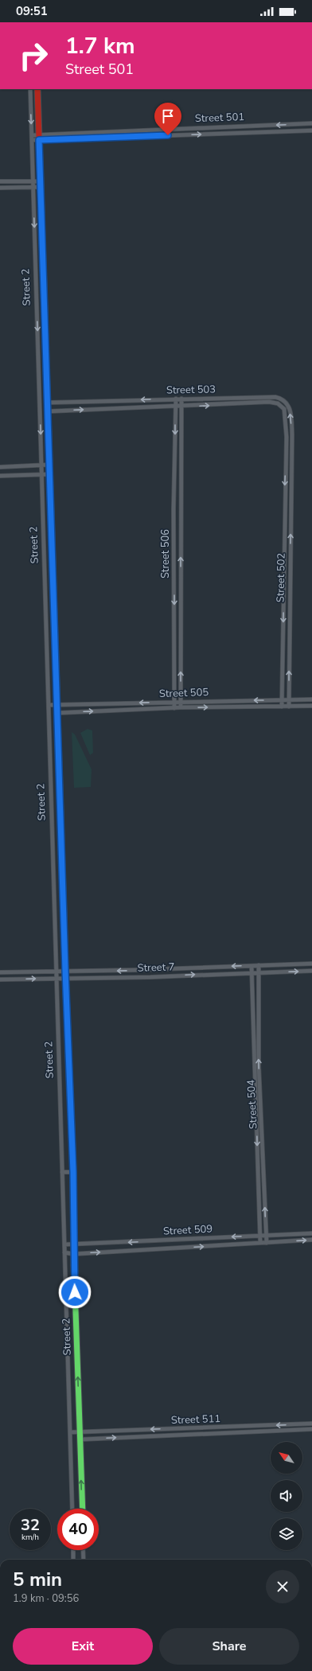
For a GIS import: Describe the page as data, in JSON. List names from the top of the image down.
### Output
{
  "streets": {
    "street": [
      "Street 501",
      "Street 2",
      "Street 503",
      "Street 506",
      "Street 502",
      "Street 505",
      "Street 7",
      "Street 504",
      "Street 509",
      "Street 511"
    ]
  },
  "crossings": [
    ["Street 501", "Street 2"],
    ["Street 2", "Street 503"],
    ["Street 2", "Street 505"],
    ["Street 2", "Street 7"],
    ["Street 2", "Street 509"],
    ["Street 2", "Street 511"],
    ["Street 503", "Street 506"],
    ["Street 503", "Street 502"],
    ["Street 506", "Street 505"],
    ["Street 502", "Street 505"],
    ["Street 7", "Street 504"],
    ["Street 504", "Street 509"]
  ],
  "north": "top left",
  "page": {
    "status": "09:51",
    "turn": ["1.7 km", "Street 501"],
    "speed": "32 km/h",
    "limit": "40",
    "heading": ["5 min", "1.9 km · 09:56"],
    "buttons": ["Exit", "Share"]
  }
}
